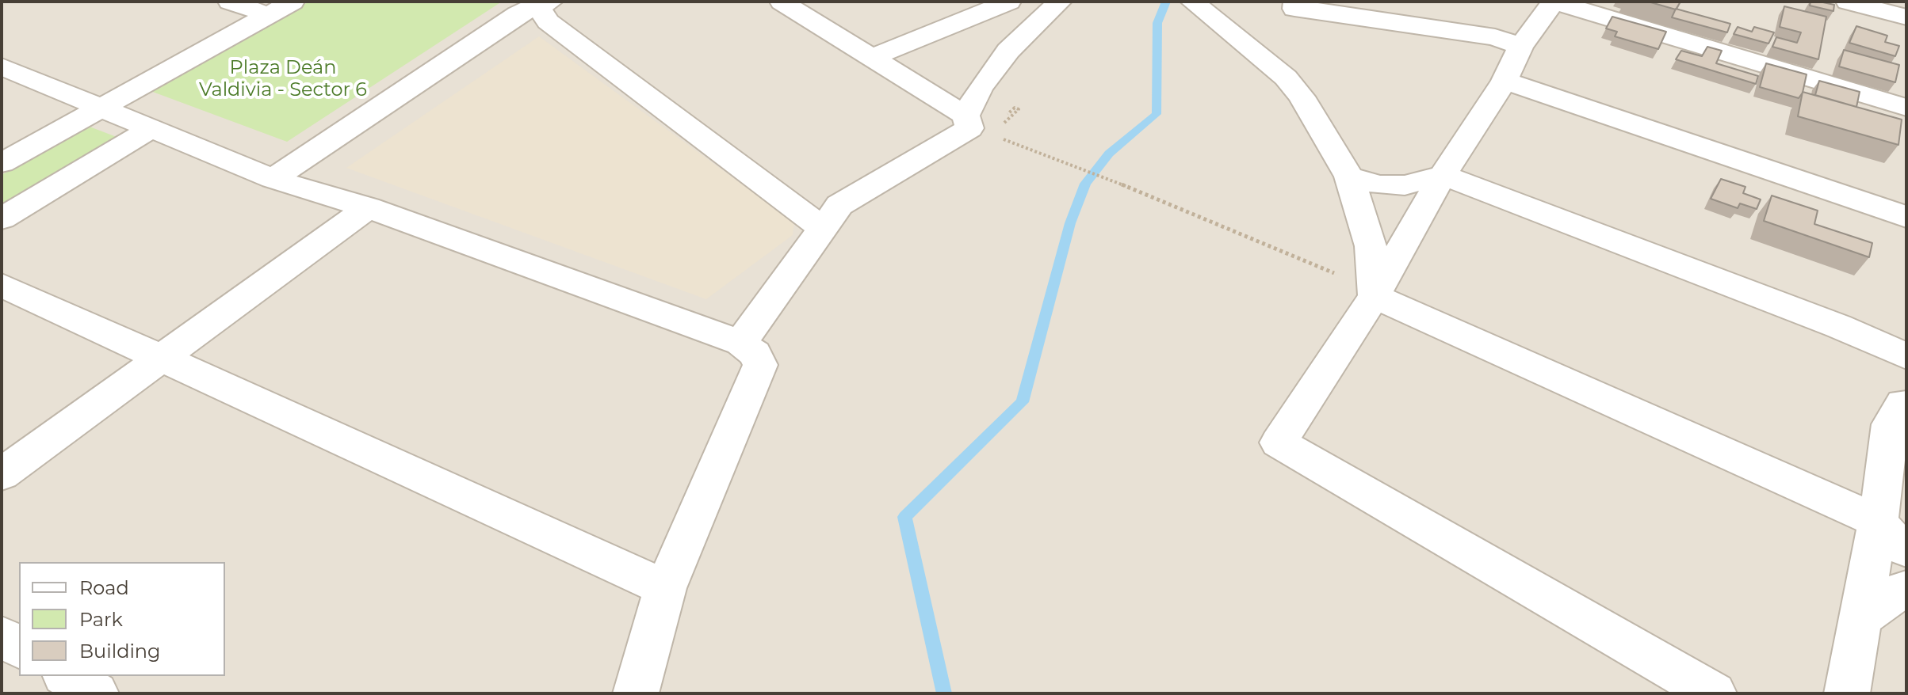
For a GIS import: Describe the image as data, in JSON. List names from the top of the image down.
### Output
{
  "parks": ["Plaza Deán Valdivia - Sector 6"],
  "legend": ["Road", "Park", "Building"]
}
